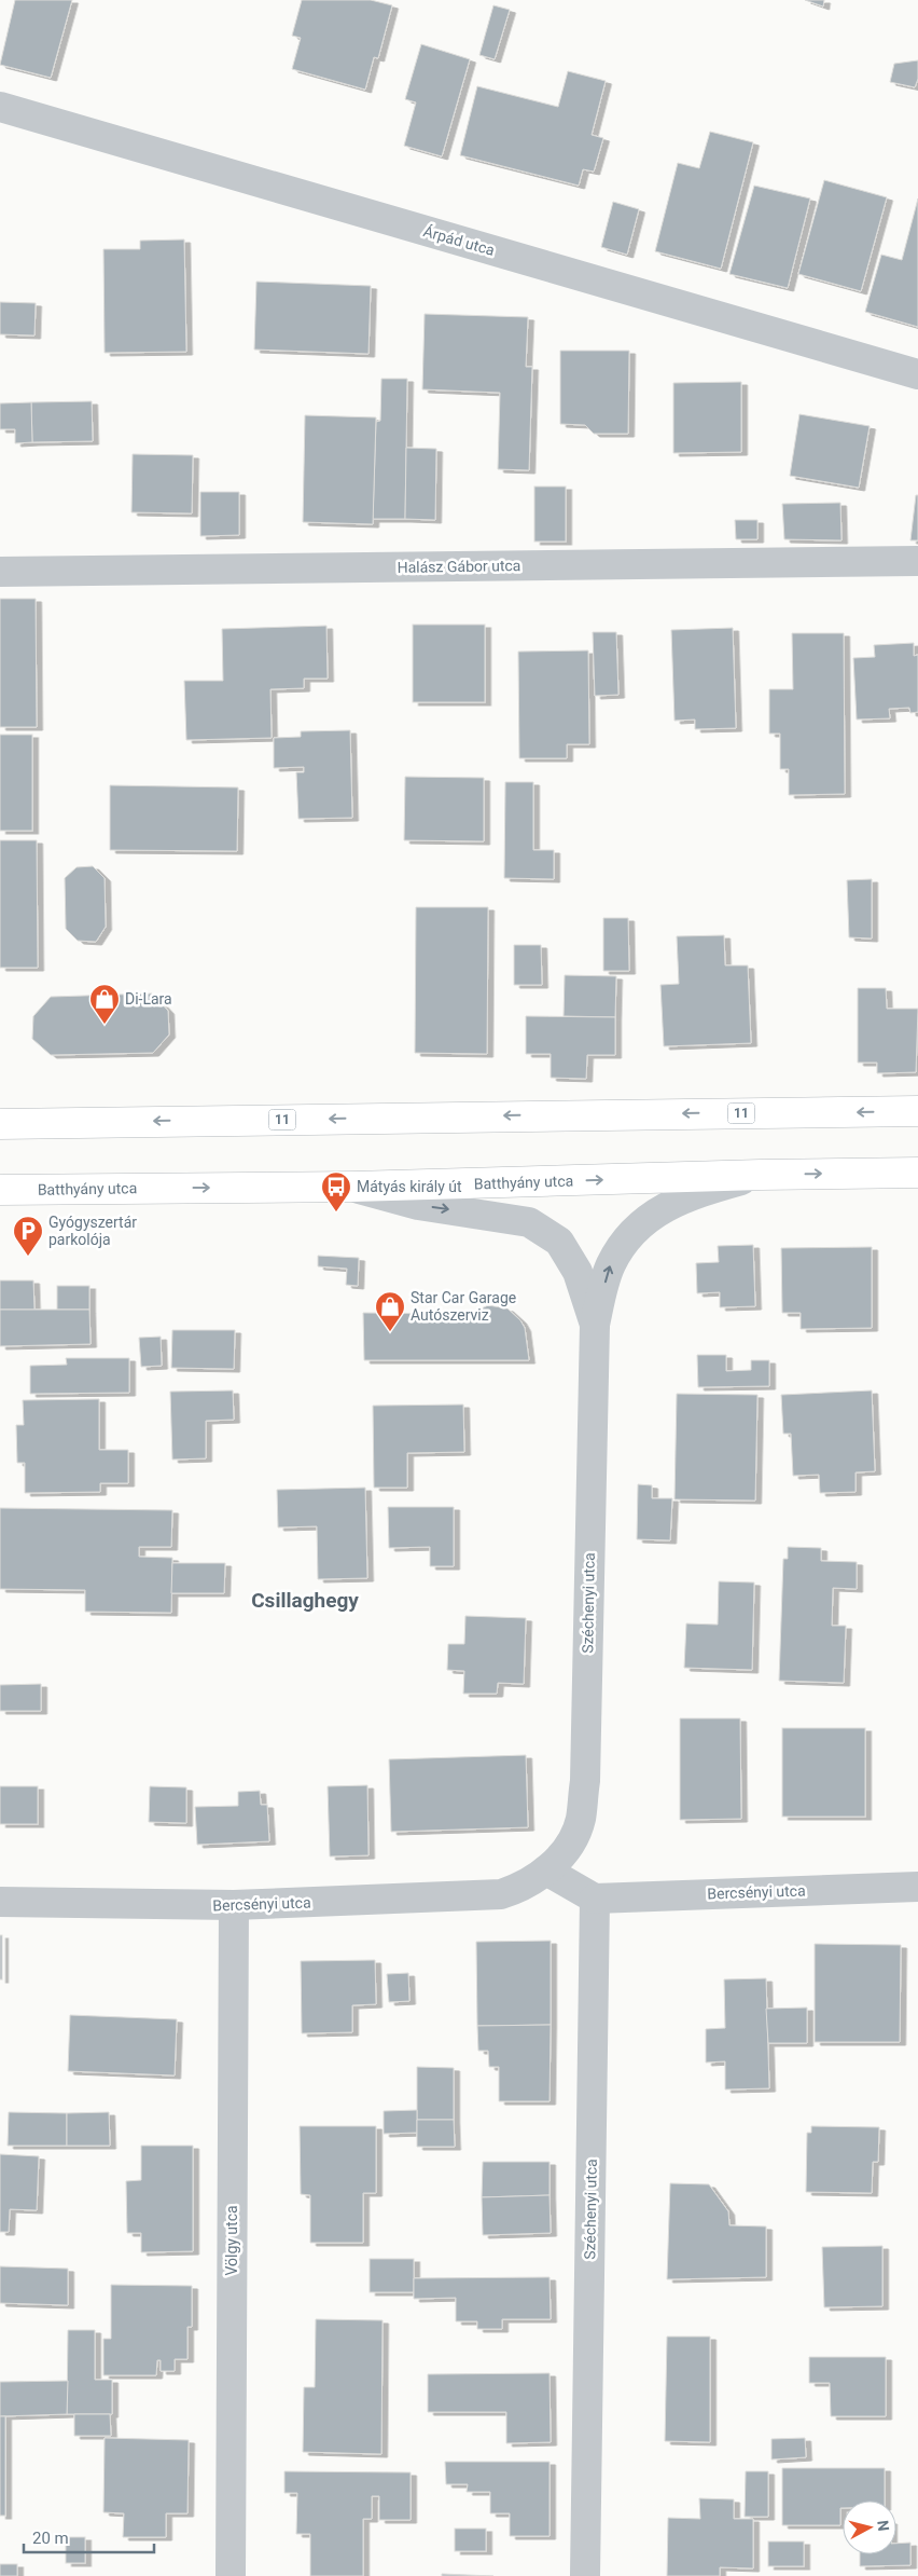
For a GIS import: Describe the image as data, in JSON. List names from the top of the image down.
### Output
{
  "streets": {
    "main road": ["11", "Batthyány utca"],
    "street": [
      "Árpád utca",
      "Halász Gábor utca",
      "Széchenyi utca",
      "Bercsényi utca",
      "Völgy utca"
    ]
  },
  "crossings": [
    ["Batthyány utca", "Széchenyi utca"],
    ["Széchenyi utca", "Bercsényi utca"],
    ["Bercsényi utca", "Völgy utca"]
  ],
  "districts": ["Csillaghegy"],
  "places": {
    "shop": ["Di-Lara", "Star Car Garage Autószerviz"],
    "bus stop": ["Mátyás király út"],
    "parking": ["Gyógyszertár parkolója"]
  },
  "scale_bar": "20 m",
  "north": "right"
}
